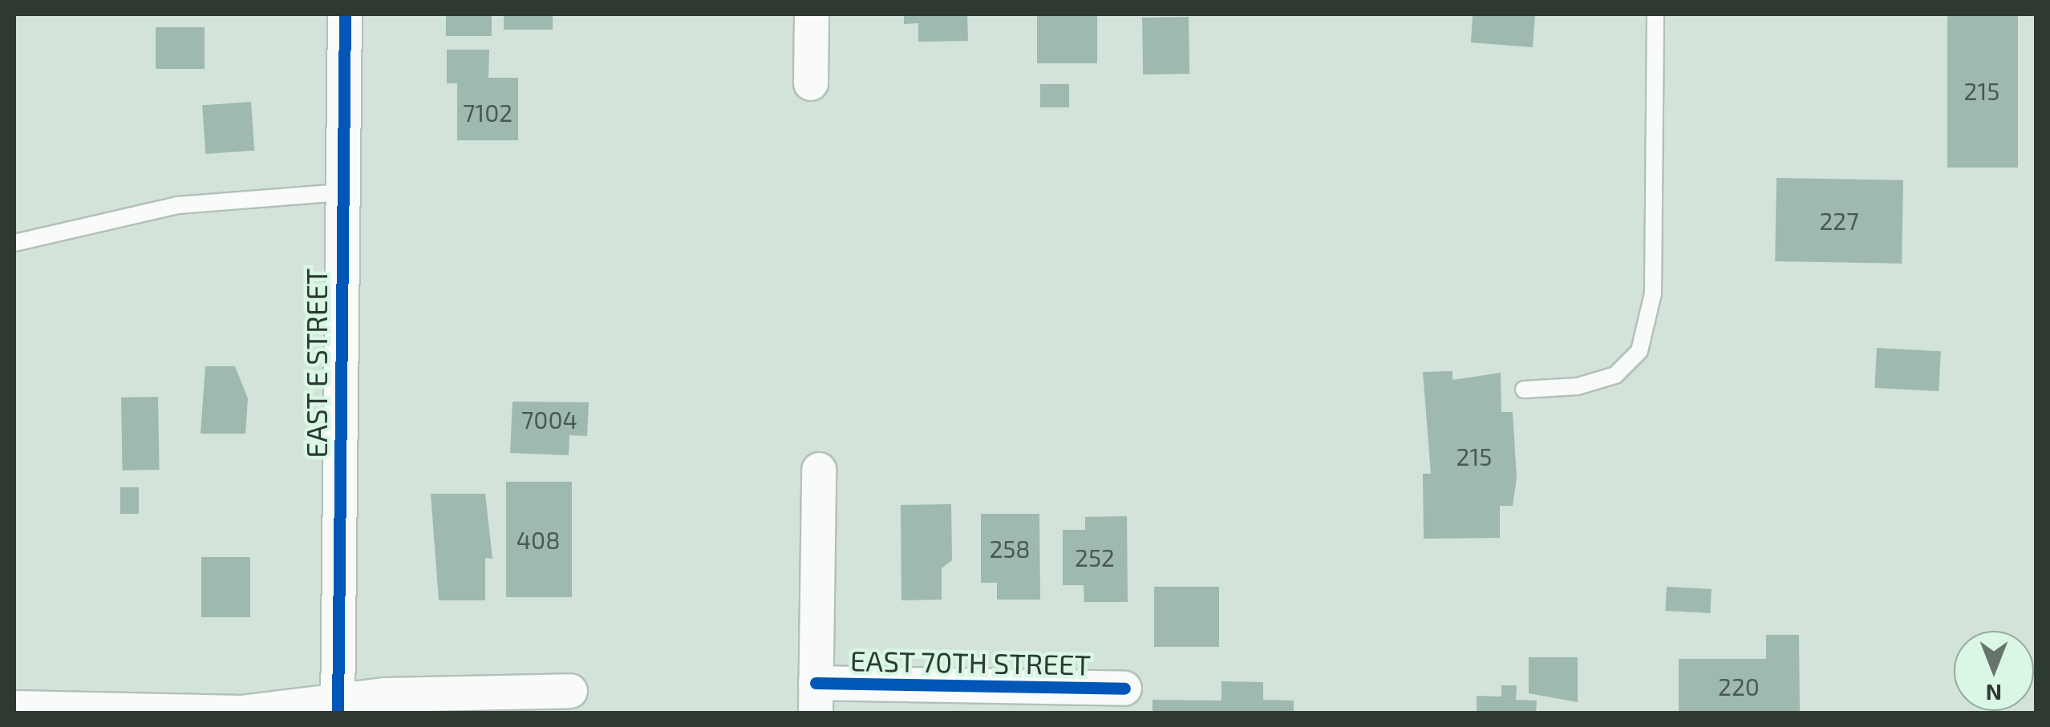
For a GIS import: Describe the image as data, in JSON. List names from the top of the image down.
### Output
{
  "streets": {
    "street": ["EAST E STREET", "EAST 70TH STREET"]
  },
  "house_numbers": [
    "215",
    "7102",
    "227",
    "7004",
    "215",
    "408",
    "258",
    "252",
    "220"
  ],
  "north": "bottom"
}
